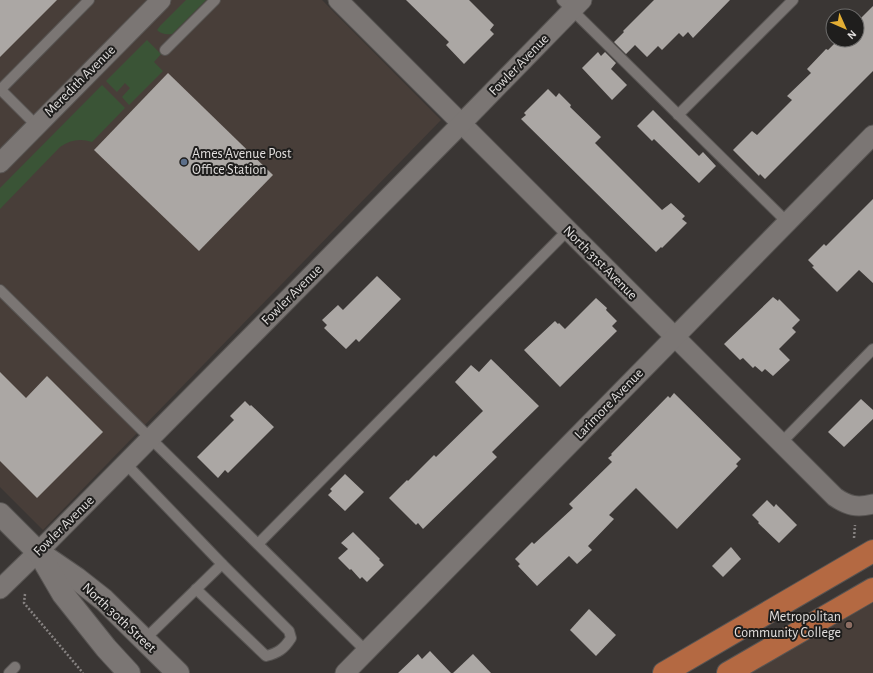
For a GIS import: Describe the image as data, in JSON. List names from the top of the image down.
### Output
{
  "streets": {
    "main road": ["North 30th Street"],
    "street": [
      "Fowler Avenue",
      "Meredith Avenue",
      "North 31st Avenue",
      "Larimore Avenue"
    ]
  },
  "crossings": [
    ["Fowler Avenue", "North 31st Avenue"],
    ["Fowler Avenue", "North 30th Street"],
    ["North 31st Avenue", "Larimore Avenue"]
  ],
  "places": ["Ames Avenue Post Office Station", "Metropolitan Community College"],
  "north": "bottom right"
}
